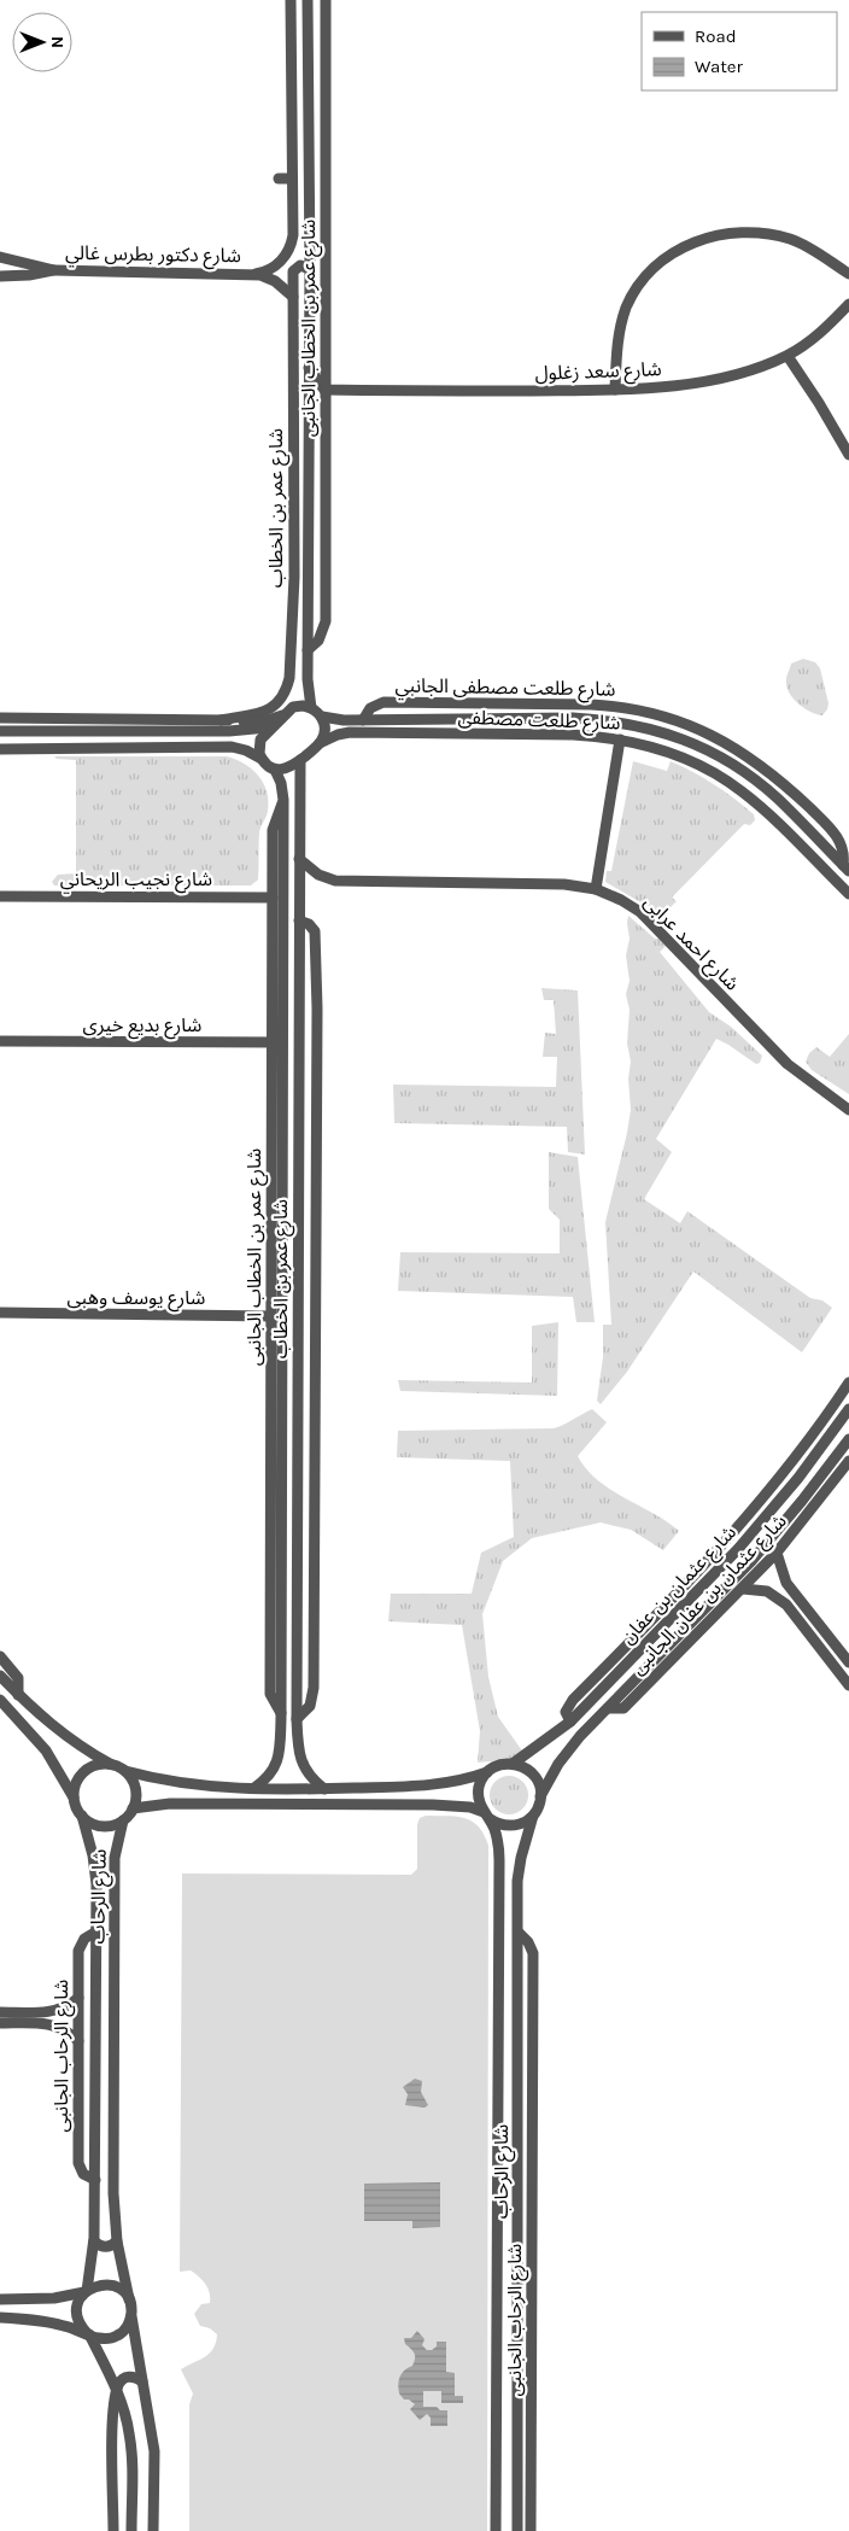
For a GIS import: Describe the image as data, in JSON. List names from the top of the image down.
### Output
{
  "streets": {
    "street": [
      "شارع دكتور بطرس غالي",
      "شارع عمر بن الخطاب الجانبى",
      "شارع سعد زغلول",
      "شارع عمر بن الخطاب",
      "شارع طلعت مصطفى الجانبي",
      "شارع طلعت مصطفى",
      "شارع نجيب الريحاني",
      "شارع احمد عرابى",
      "شارع بديع خيرى",
      "شارع يوسف وهبى",
      "شارع عثمان بن عفان",
      "شارع عثمان بن عفان الجانبى",
      "شارع الرحاب",
      "شارع الرحاب الجانبى"
    ]
  },
  "crossings": [
    ["شارع عمر بن الخطاب الجانبى", "شارع سعد زغلول"],
    ["شارع عمر بن الخطاب الجانبى", "شارع عمر بن الخطاب"],
    ["شارع عمر بن الخطاب الجانبى", "شارع نجيب الريحاني"],
    ["شارع عمر بن الخطاب الجانبى", "شارع بديع خيرى"],
    ["شارع عمر بن الخطاب الجانبى", "شارع يوسف وهبى"],
    ["شارع عمر بن الخطاب", "شارع طلعت مصطفى"],
    ["شارع عمر بن الخطاب", "شارع احمد عرابى"],
    ["شارع عمر بن الخطاب", "شارع بديع خيرى"],
    ["شارع طلعت مصطفى الجانبي", "شارع طلعت مصطفى"],
    ["شارع عثمان بن عفان", "شارع عثمان بن عفان الجانبى"],
    ["شارع عثمان بن عفان", "شارع الرحاب"],
    ["شارع الرحاب", "شارع الرحاب الجانبى"]
  ],
  "legend": ["Road", "Water"],
  "north": "right"
}
